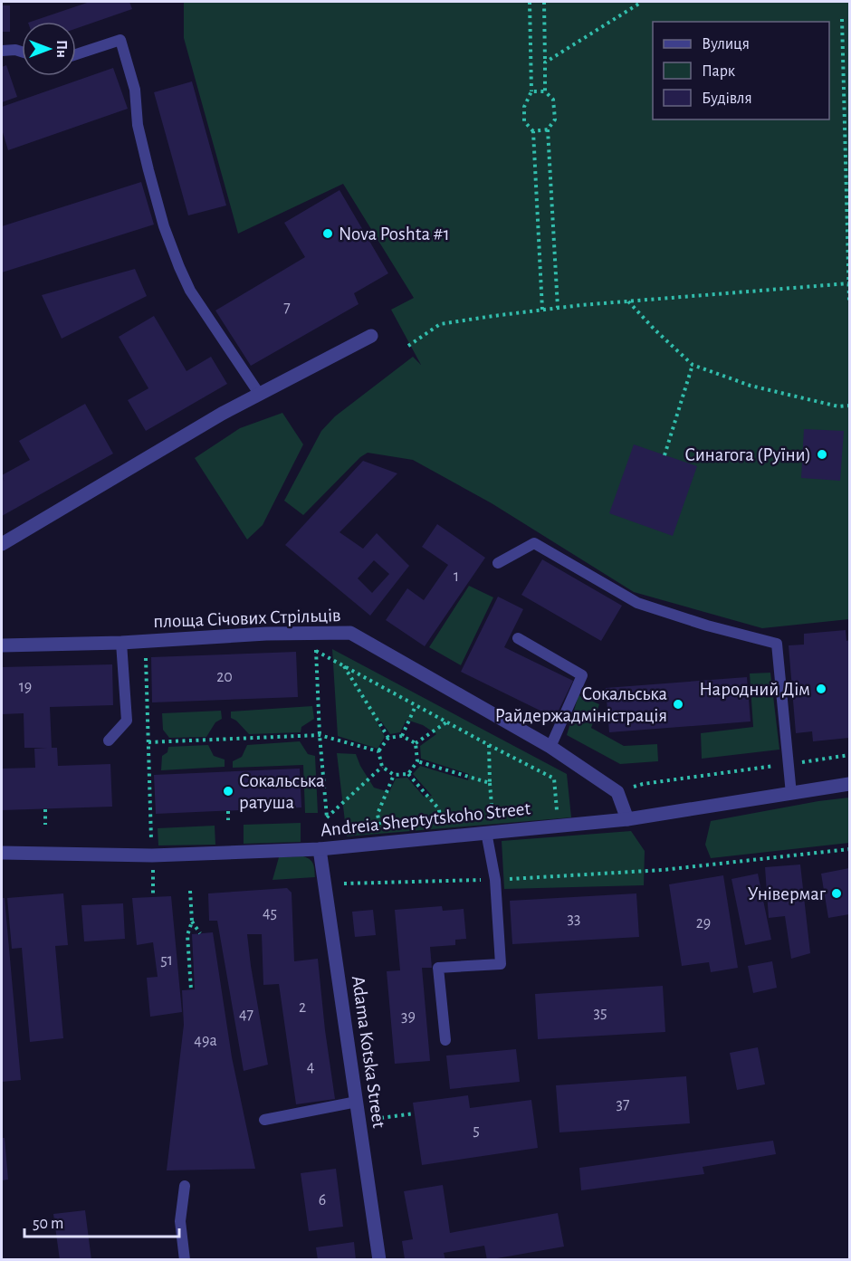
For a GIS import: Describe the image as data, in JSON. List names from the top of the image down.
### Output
{
  "streets": {
    "street": ["площа Січових Стрільців", "Andreia Sheptytskoho Street", "Adama Kotska Street"]
  },
  "crossings": [
    ["Andreia Sheptytskoho Street", "Adama Kotska Street"]
  ],
  "places": [
    "Nova Poshta #1",
    "Синагога (Руїни)",
    "Народний Дім",
    "Сокальська Райдержадміністрація",
    "Сокальська ратуша",
    "Універмаг"
  ],
  "house_numbers": [
    "7",
    "1",
    "20",
    "19",
    "45",
    "33",
    "29",
    "51",
    "2",
    "35",
    "47",
    "39",
    "49а",
    "4",
    "37",
    "5",
    "6"
  ],
  "legend": ["Вулиця", "Парк", "Будівля"],
  "scale_bar": "50 m",
  "north": "right"
}
